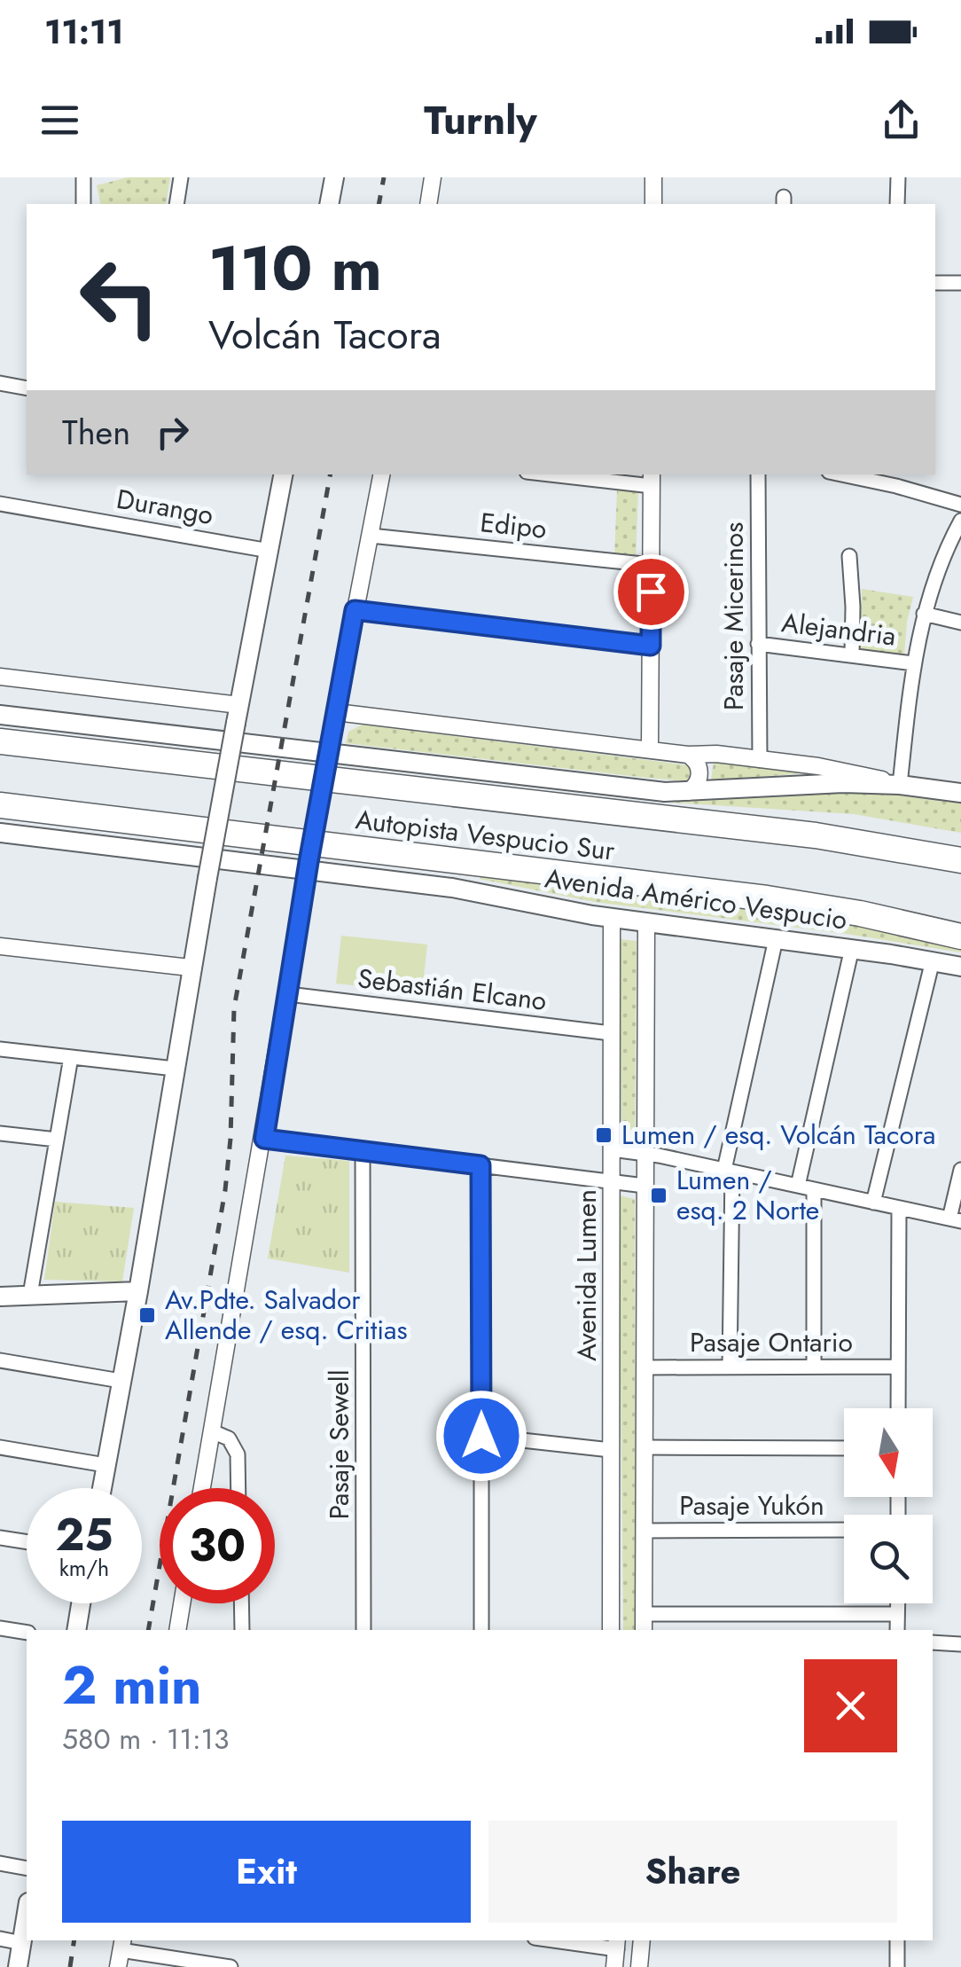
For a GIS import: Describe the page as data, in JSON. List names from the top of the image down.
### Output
{
  "streets": {
    "highway": ["Autopista Vespucio Sur"],
    "main road": ["Avenida Américo Vespucio"],
    "street": [
      "Durango",
      "Edipo",
      "Pasaje Micerinos",
      "Alejandria",
      "Sebastián Elcano",
      "Avenida Lumen",
      "Pasaje Ontario",
      "Pasaje Sewell",
      "Pasaje Yukón"
    ]
  },
  "crossings": [
    ["Pasaje Micerinos", "Alejandria"],
    ["Avenida Américo Vespucio", "Avenida Lumen"],
    ["Sebastián Elcano", "Avenida Lumen"]
  ],
  "places": {
    "transit": ["Lumen / esq. Volcán Tacora", "Lumen / esq. 2 Norte", "Av.Pdte. Salvador Allende / esq. Critias"]
  },
  "north": "bottom",
  "page": {
    "status": "11:11",
    "header": "Turnly",
    "turn": ["110 m", "Volcán Tacora"],
    "then": "Then",
    "speed": "25 km/h",
    "limit": "30",
    "heading": ["2 min", "580 m · 11:13"],
    "buttons": ["Exit", "Share"]
  }
}
